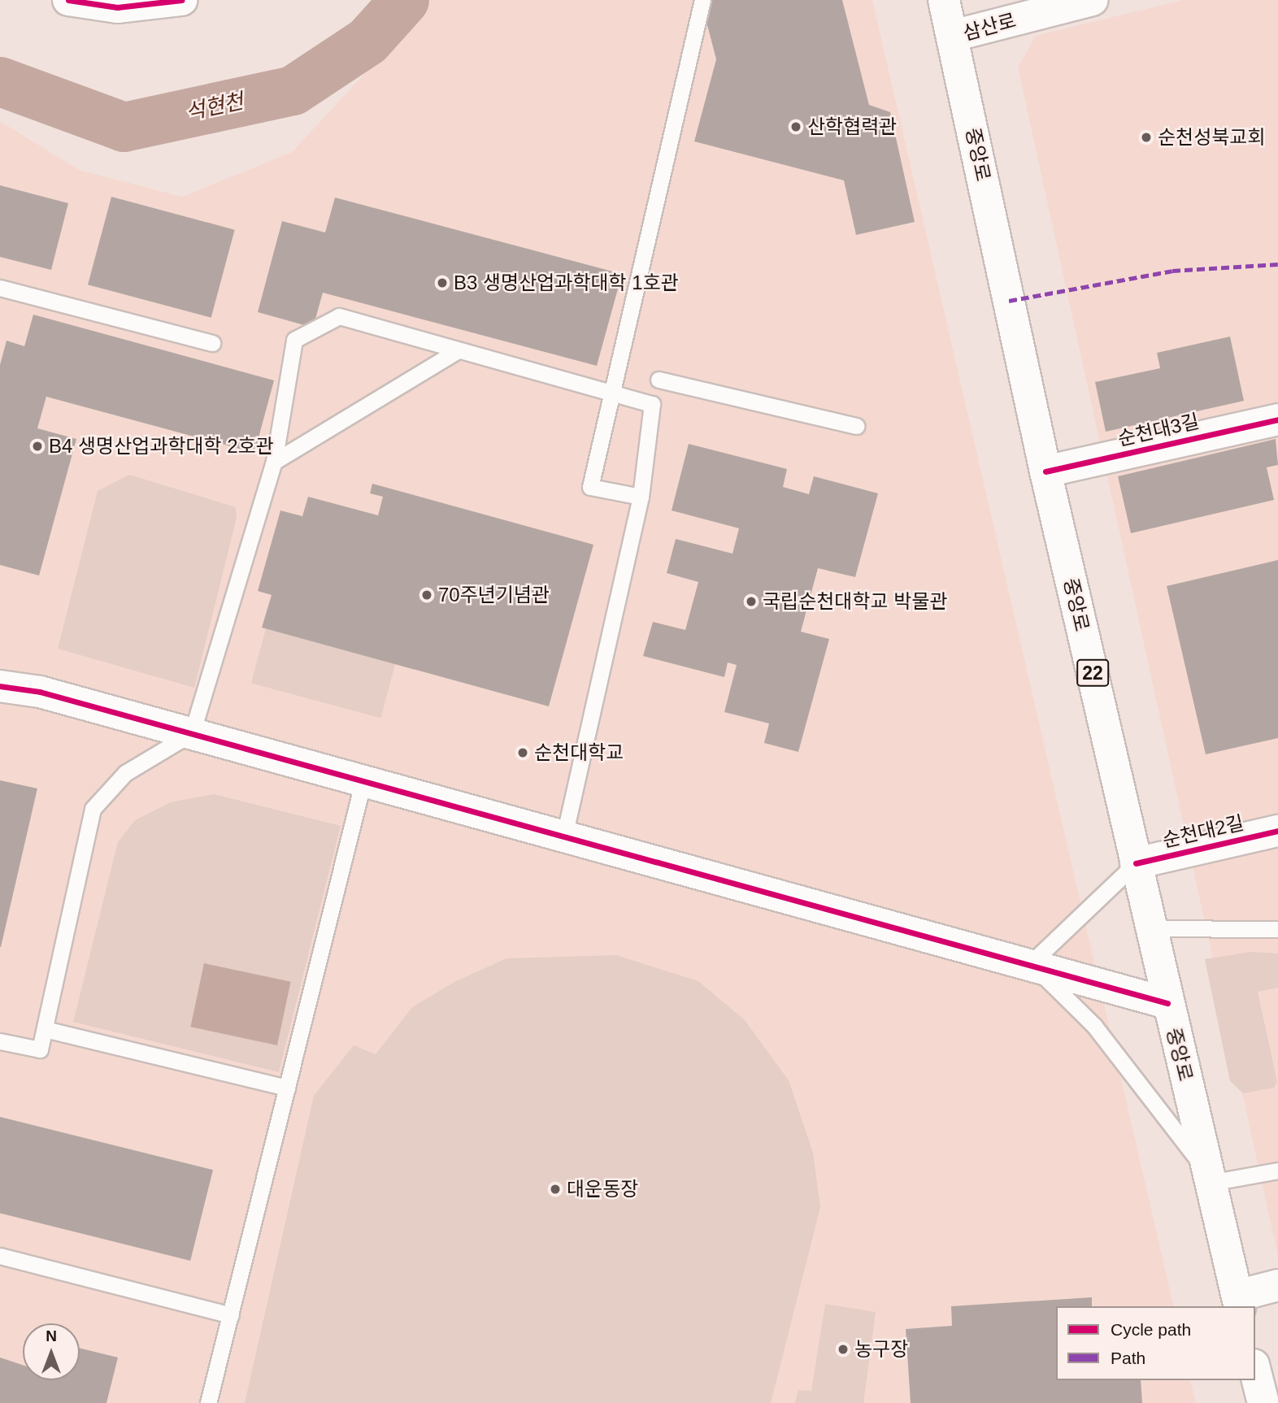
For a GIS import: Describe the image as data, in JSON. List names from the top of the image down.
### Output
{
  "streets": {
    "street": [
      "삼산로",
      "중앙로",
      "순천대3길",
      "22",
      "순천대2길"
    ]
  },
  "crossings": [
    ["삼산로", "중앙로"],
    ["중앙로", "순천대3길"],
    ["중앙로", "순천대2길"]
  ],
  "water": ["석현천"],
  "places": [
    "산학협력관",
    "순천성북교회",
    "B3 생명산업과학대학 1호관",
    "B4 생명산업과학대학 2호관",
    "70주년기념관",
    "국립순천대학교 박물관",
    "순천대학교",
    "대운동장",
    "농구장"
  ],
  "legend": ["Cycle path", "Path"],
  "north": "top"
}
